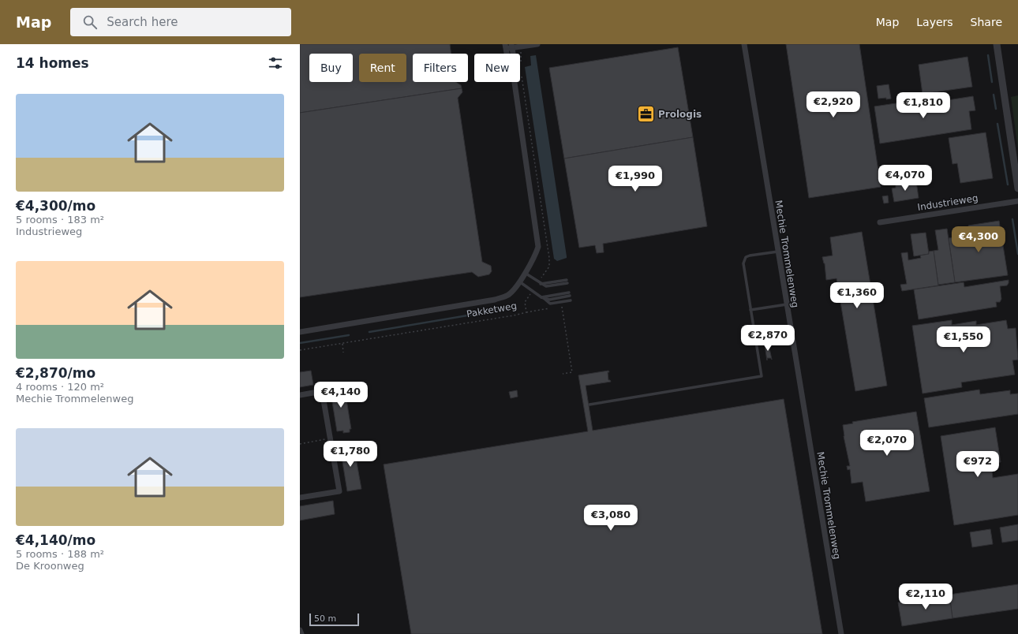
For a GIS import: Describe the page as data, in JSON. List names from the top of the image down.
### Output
{
  "streets": {
    "street": ["Industrieweg", "Mechie Trommelenweg", "Pakketweg"]
  },
  "places": {
    "office": ["Prologis"]
  },
  "scale_bar": "50 m",
  "page": {
    "header": "Map",
    "search": "Search here",
    "nav": ["Map", "Layers", "Share"],
    "heading": "14 homes",
    "chip": [
      "Buy",
      "Rent",
      "Filters",
      "New"
    ],
    "list": [
      {
        "name": "€4,300/mo",
        "note": "5 rooms · 183 m² · Industrieweg"
      },
      {
        "name": "€2,870/mo",
        "note": "4 rooms · 120 m² · Mechie Trommelenweg"
      },
      {
        "name": "€4,140/mo",
        "note": "5 rooms · 188 m² · De Kroonweg"
      }
    ],
    "price": [
      "€2,920",
      "€1,810",
      "€4,070",
      "€1,990",
      "€4,300",
      "€1,360",
      "€2,870",
      "€1,550",
      "€4,140",
      "€2,070",
      "€1,780",
      "€972",
      "€3,080",
      "€2,110"
    ],
    "scale": "50 m"
  }
}
